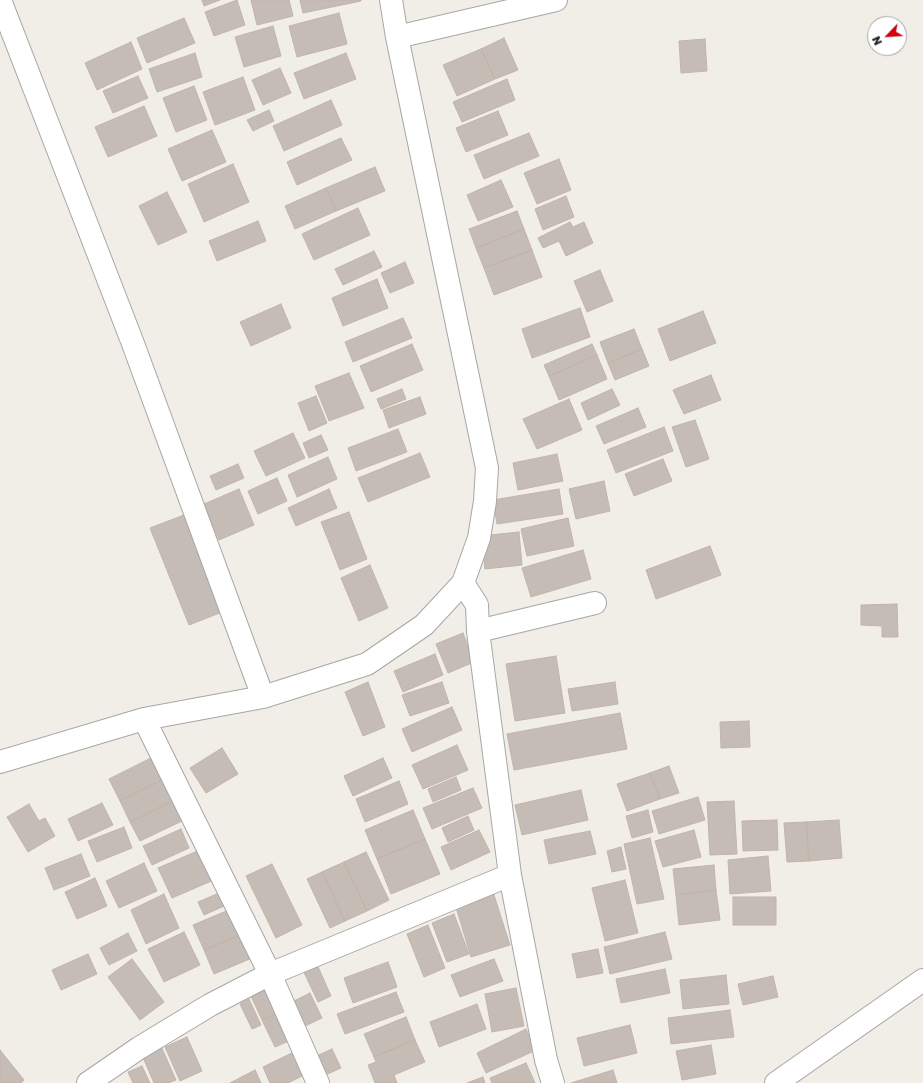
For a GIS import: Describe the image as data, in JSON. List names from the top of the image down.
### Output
{
  "north": "bottom left"
}
